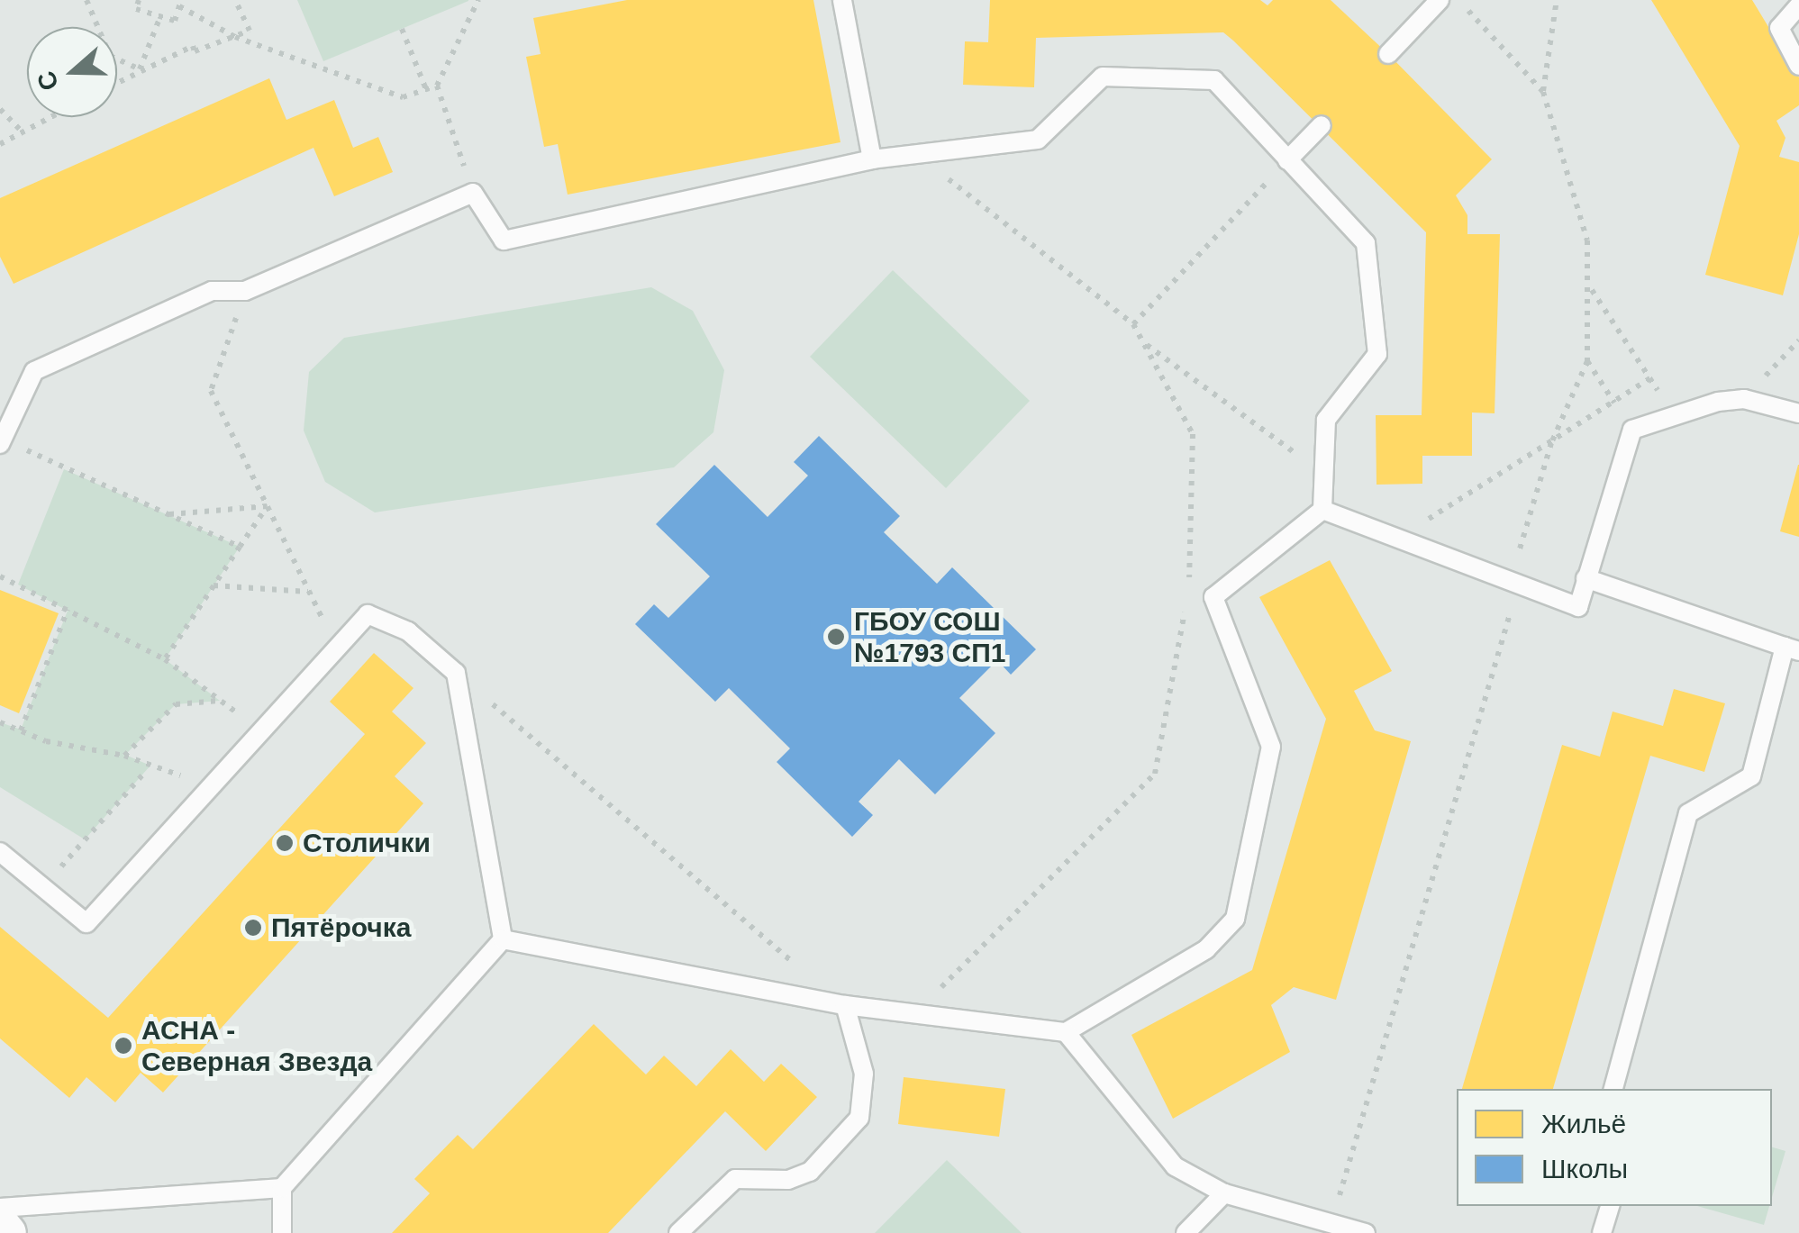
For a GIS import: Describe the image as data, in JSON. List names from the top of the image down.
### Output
{
  "places": [
    "ГБОУ СОШ №1793 СП1",
    "Столички",
    "Пятёрочка",
    "АСНА - Северная Звезда"
  ],
  "legend": ["Жильё", "Школы"],
  "north": "left"
}
